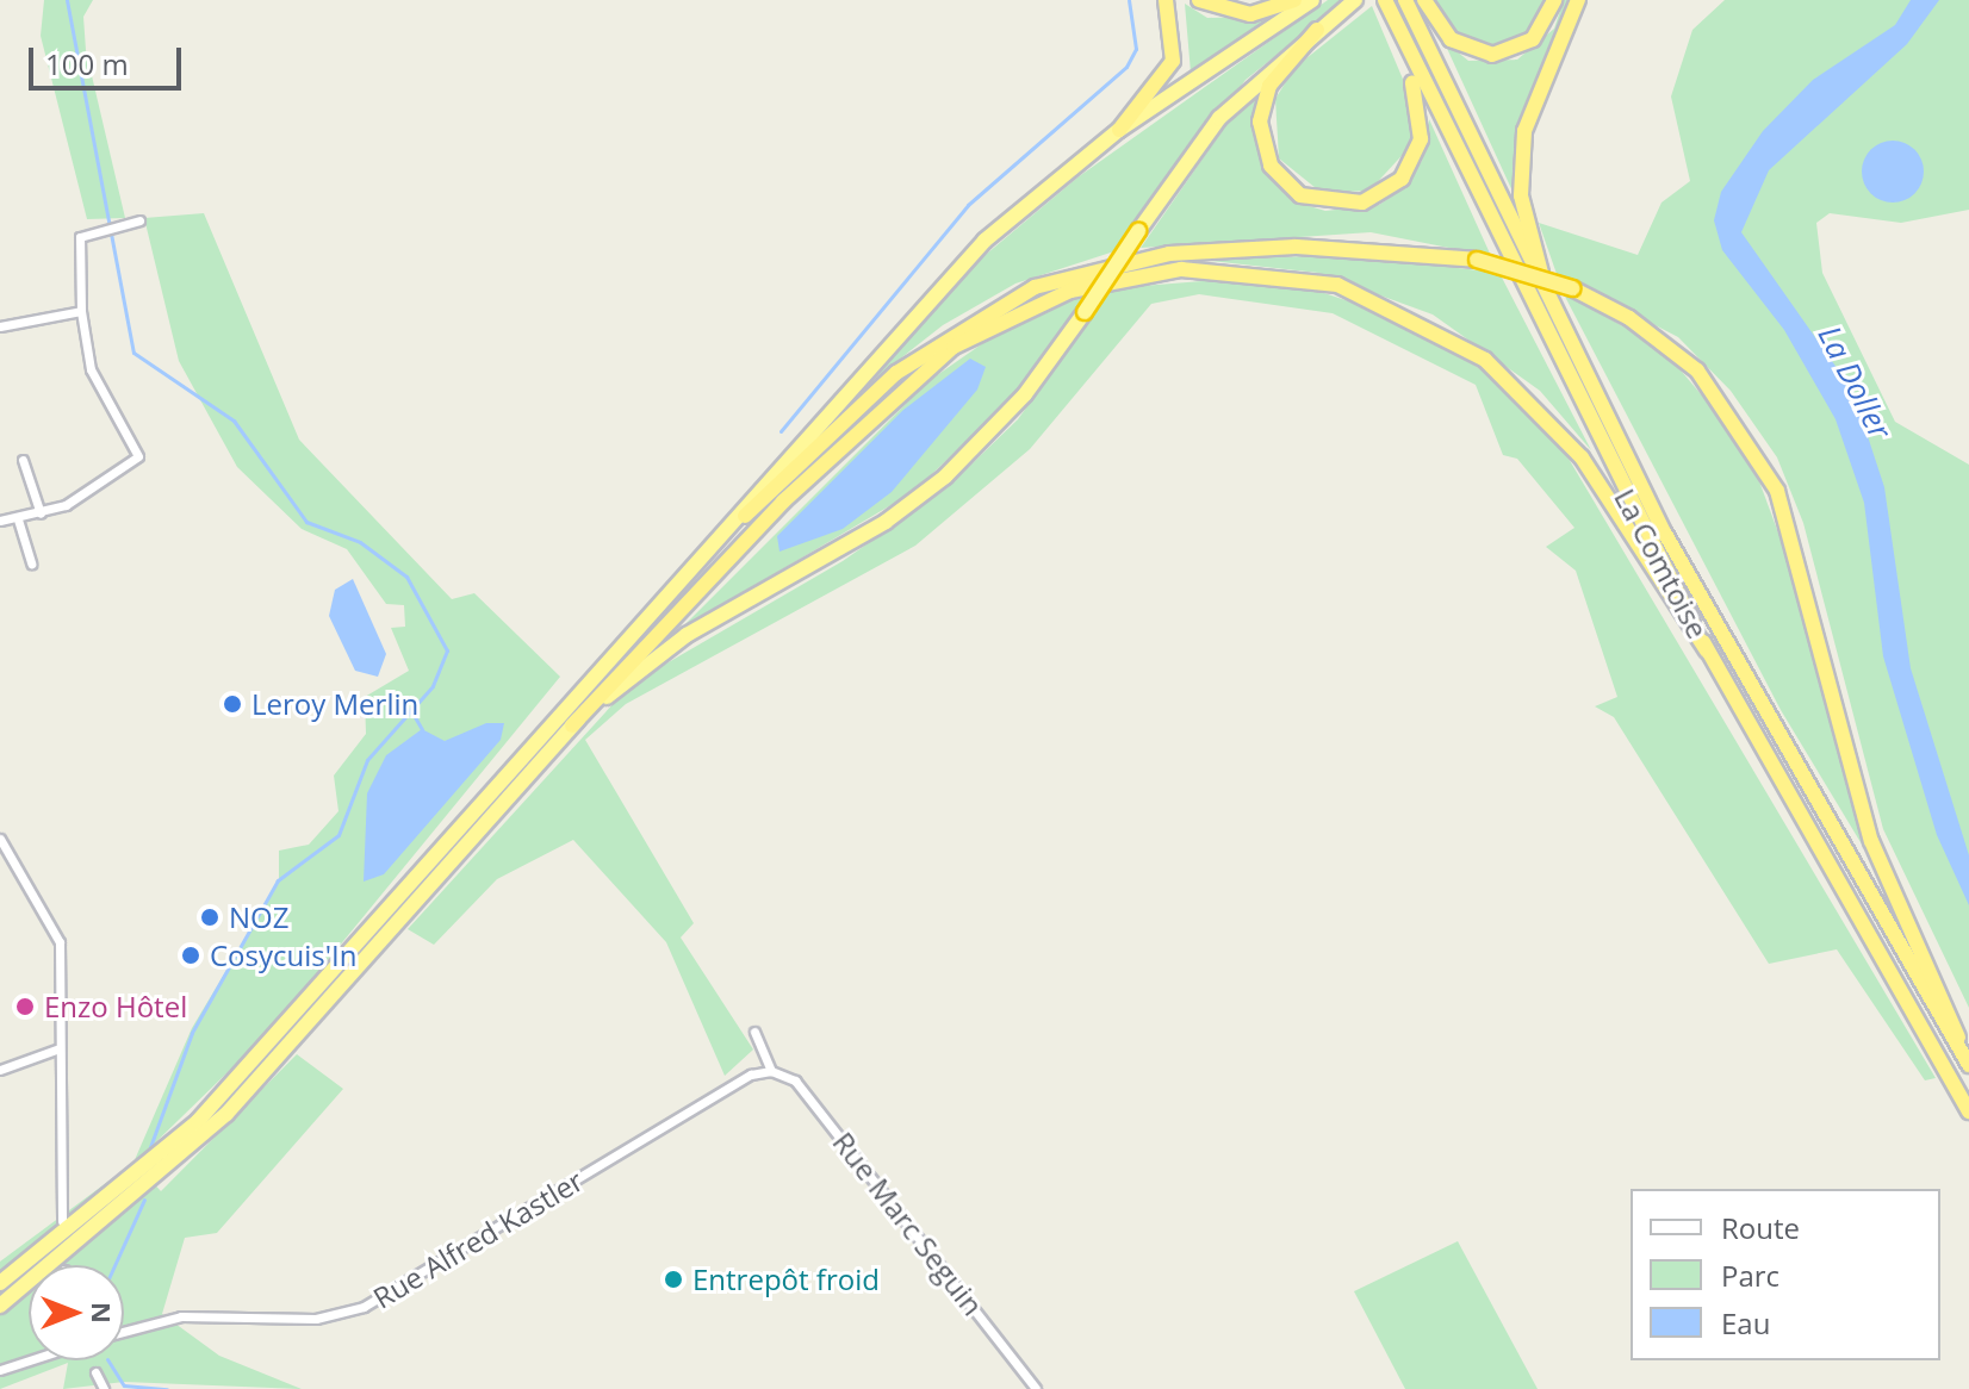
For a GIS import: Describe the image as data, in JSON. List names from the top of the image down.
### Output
{
  "streets": {
    "highway": ["La Comtoise"],
    "street": ["Rue Marc Seguin", "Rue Alfred Kastler"]
  },
  "crossings": [
    ["Rue Marc Seguin", "Rue Alfred Kastler"]
  ],
  "water": ["La Doller"],
  "places": [
    "Leroy Merlin",
    "NOZ",
    "Cosycuis'In",
    "Enzo Hôtel",
    "Entrepôt froid"
  ],
  "legend": ["Route", "Parc", "Eau"],
  "scale_bar": "100 m",
  "north": "right"
}
